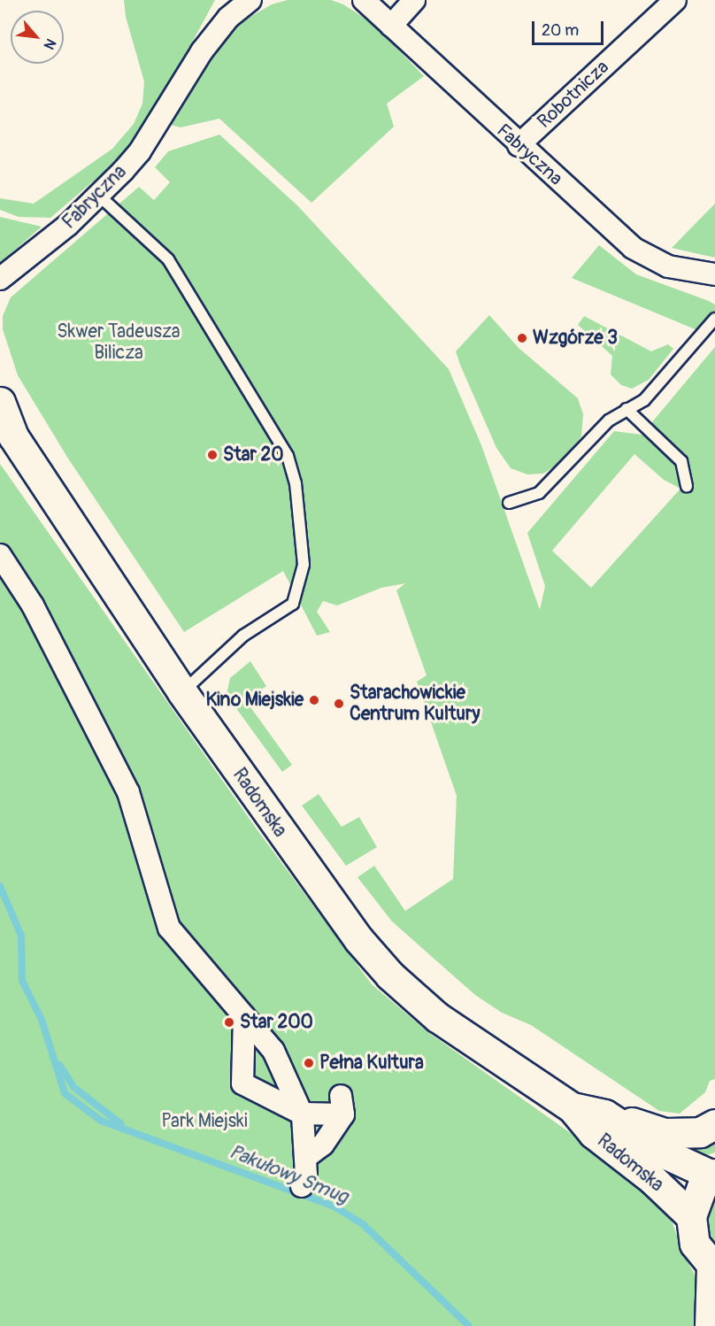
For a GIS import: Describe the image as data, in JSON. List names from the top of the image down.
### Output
{
  "streets": {
    "street": ["Robotnicza", "Fabryczna", "Radomska"]
  },
  "crossings": [
    ["Robotnicza", "Fabryczna"]
  ],
  "water": ["Pakułowy Smug"],
  "parks": ["Skwer Tadeusza Bilicza", "Park Miejski"],
  "places": [
    "Wzgórze 3",
    "Star 20",
    "Kino Miejskie",
    "Starachowickie Centrum Kultury",
    "Star 200",
    "Pełna Kultura"
  ],
  "scale_bar": "20 m",
  "north": "bottom right"
}
